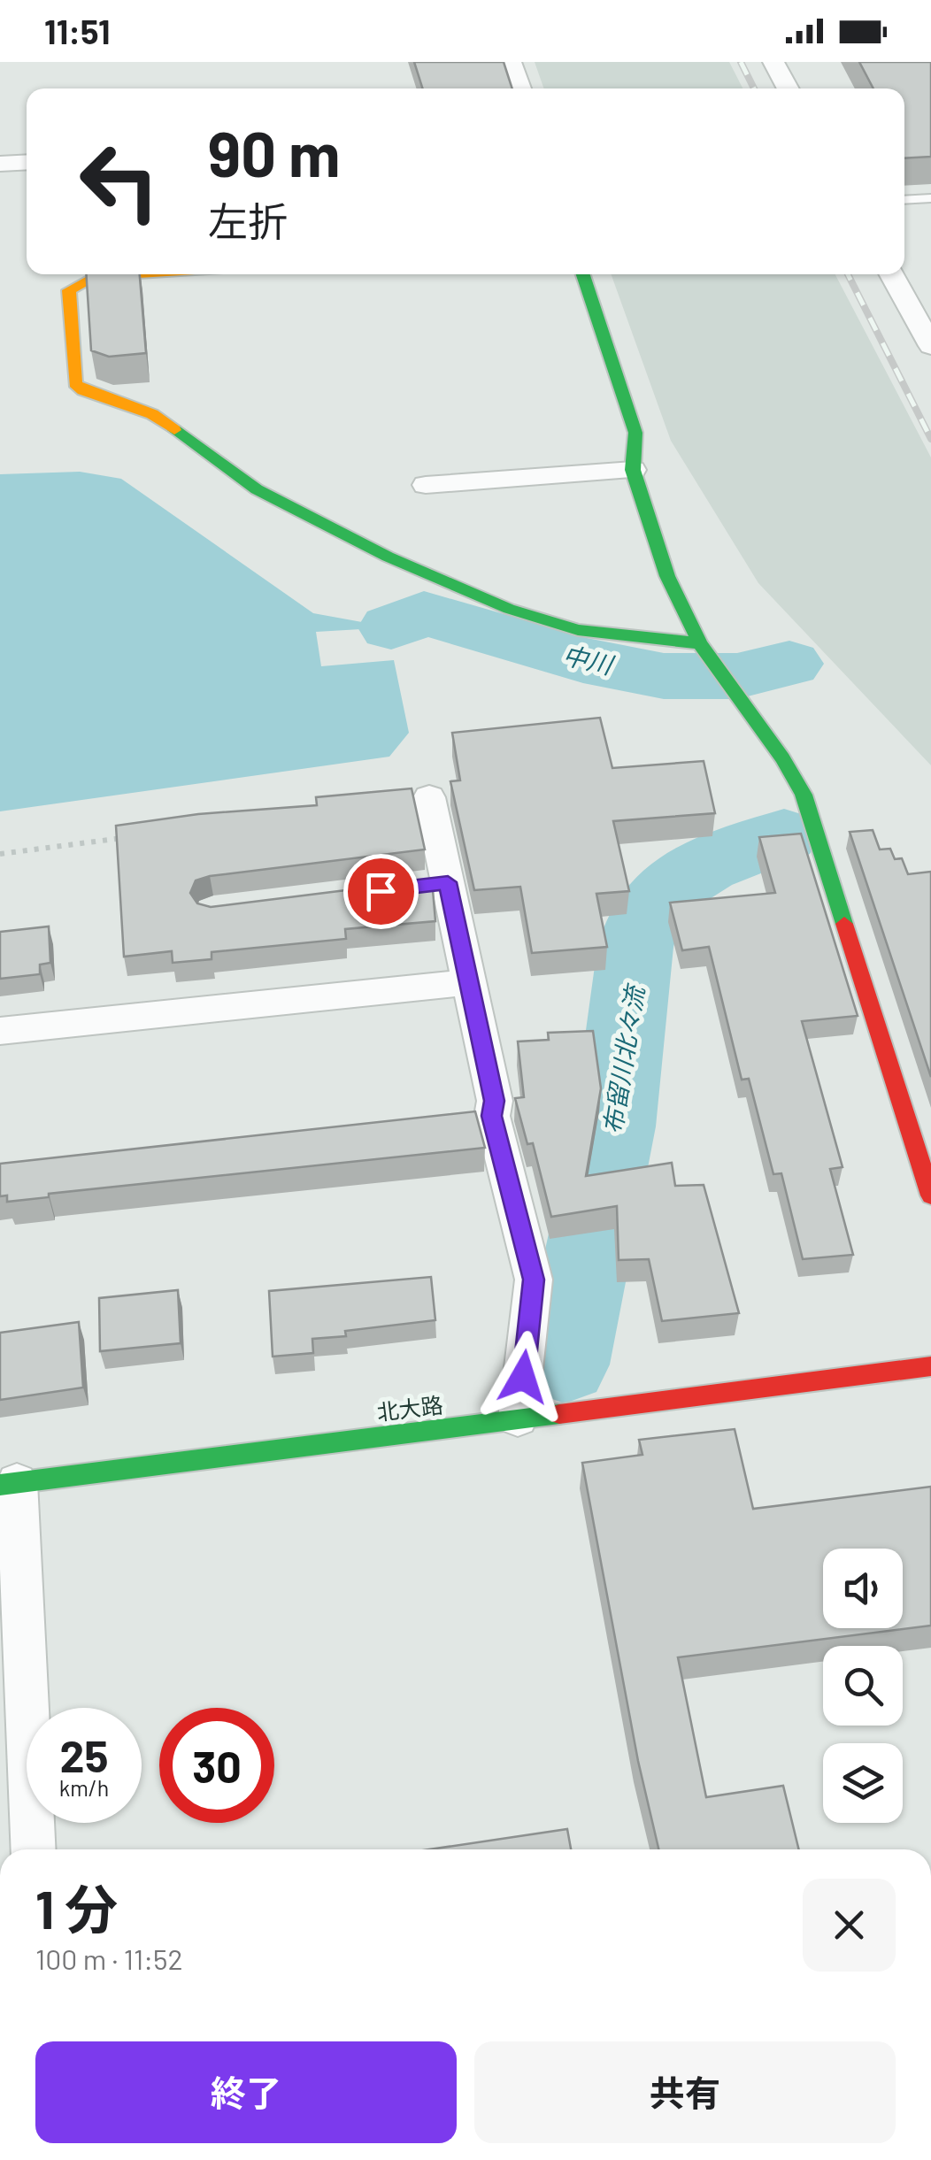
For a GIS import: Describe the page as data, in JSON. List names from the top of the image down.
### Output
{
  "streets": {
    "street": ["北大路"]
  },
  "water": ["中川", "布留川北々流"],
  "page": {
    "status": "11:51",
    "turn": ["90 m", "左折"],
    "speed": "25 km/h",
    "limit": "30",
    "heading": ["1 分", "100 m · 11:52"],
    "buttons": ["終了", "共有"]
  }
}
